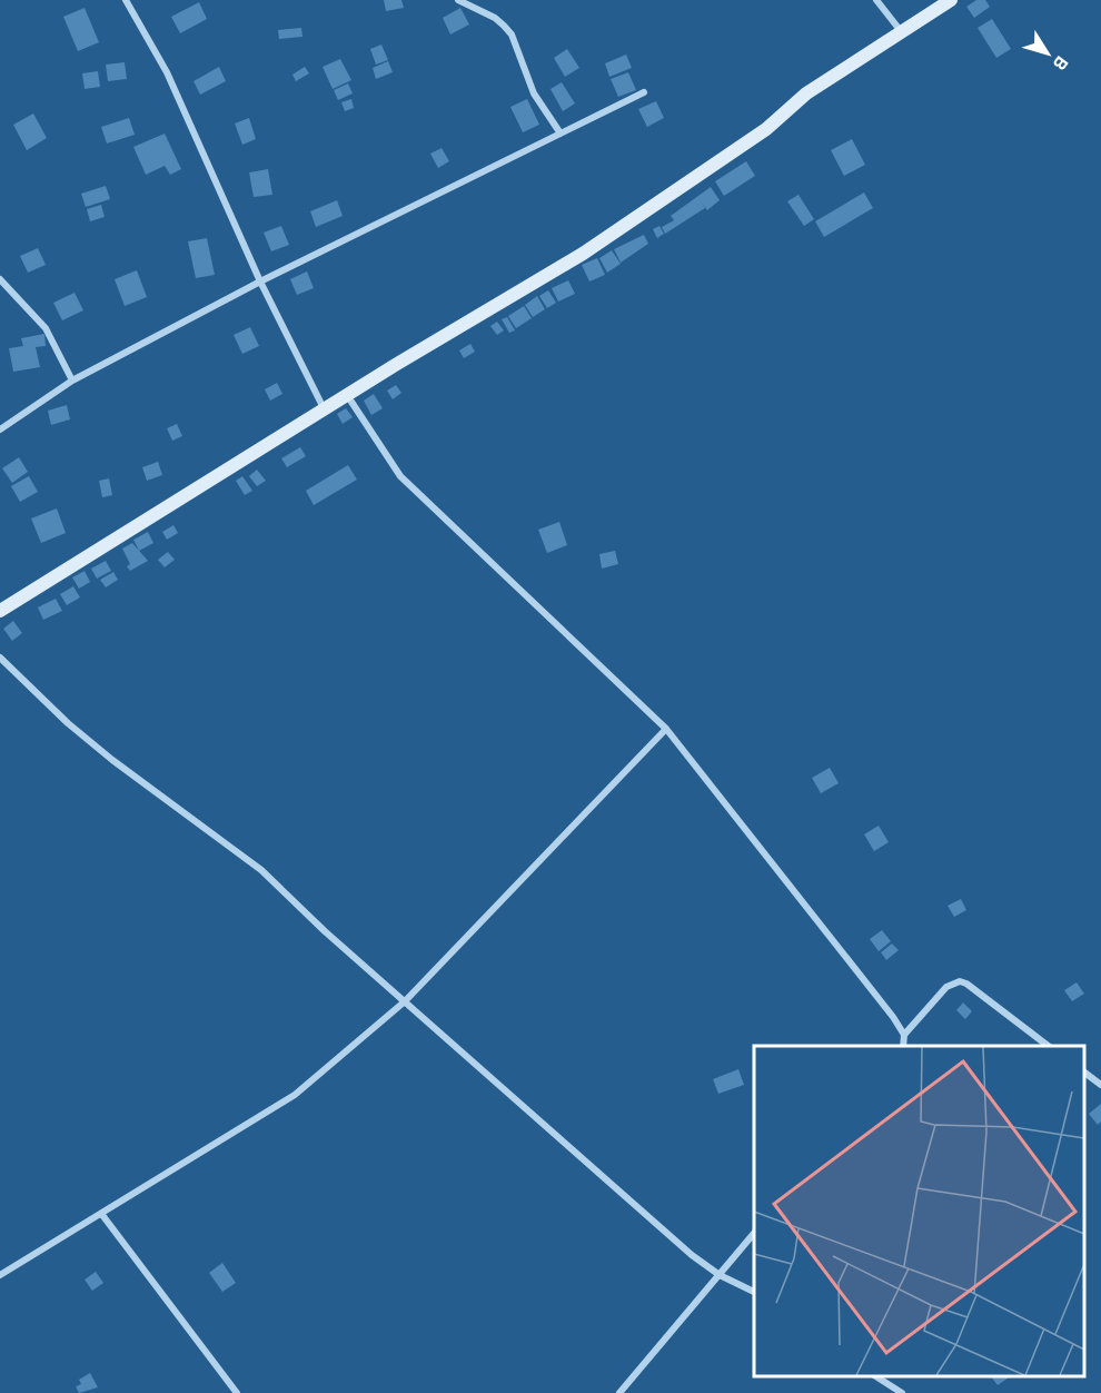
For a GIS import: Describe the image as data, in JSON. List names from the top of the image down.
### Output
{
  "north": "bottom right"
}
